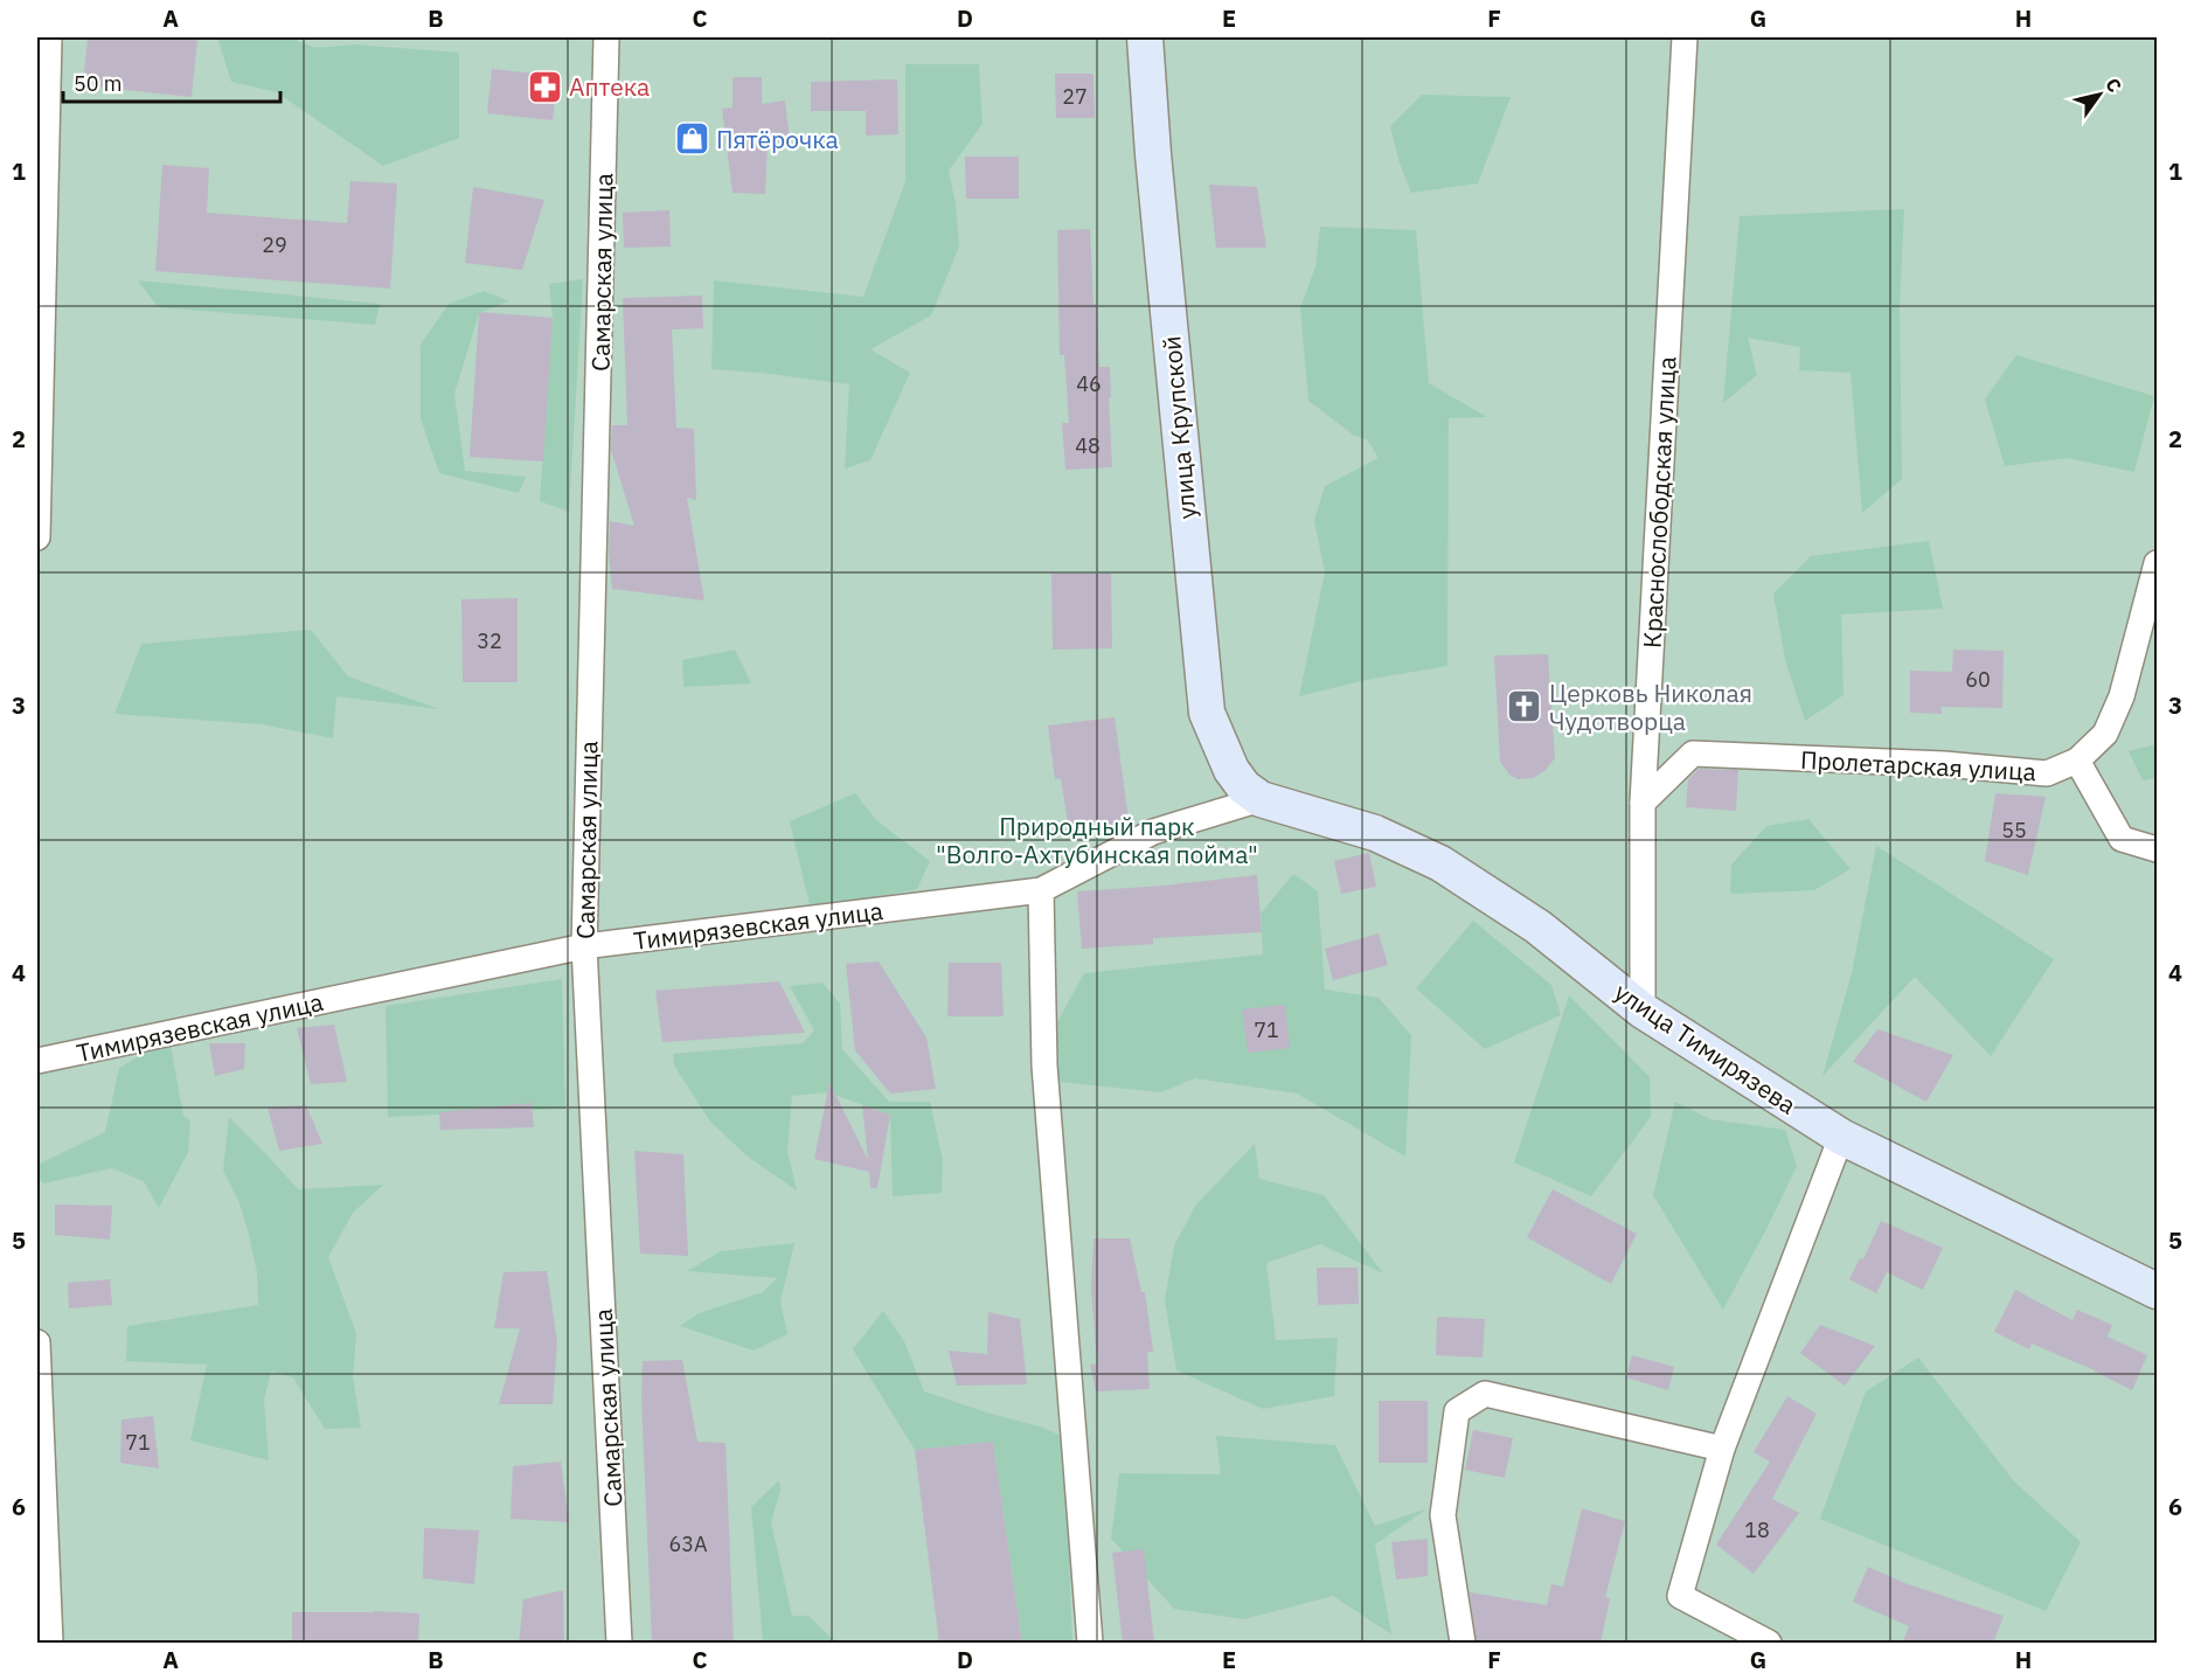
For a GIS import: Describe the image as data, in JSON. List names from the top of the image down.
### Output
{
  "streets": {
    "street": [
      "Самарская улица",
      "улица Крупской",
      "Краснослободская улица",
      "Пролетарская улица",
      "Тимирязевская улица",
      "улица Тимирязева"
    ]
  },
  "crossings": [
    ["Самарская улица", "Тимирязевская улица"],
    ["улица Крупской", "Тимирязевская улица"],
    ["улица Крупской", "улица Тимирязева"],
    ["Краснослободская улица", "Пролетарская улица"],
    ["Краснослободская улица", "улица Тимирязева"],
    ["Тимирязевская улица", "улица Тимирязева"]
  ],
  "parks": ["Природный парк \"Волго-Ахтубинская пойма\""],
  "places": {
    "pharmacy": ["Аптека"],
    "shop": ["Пятёрочка"],
    "church": ["Церковь Николая Чудотворца"]
  },
  "house_numbers": [
    "27",
    "29",
    "46",
    "48",
    "32",
    "60",
    "55",
    "71",
    "71",
    "18",
    "63А"
  ],
  "scale_bar": "50 m",
  "north": "top right",
  "grid": {
    "columns": [
      "A",
      "B",
      "C",
      "D",
      "E",
      "F",
      "G",
      "H"
    ],
    "rows": [
      "1",
      "2",
      "3",
      "4",
      "5",
      "6"
    ]
  }
}
